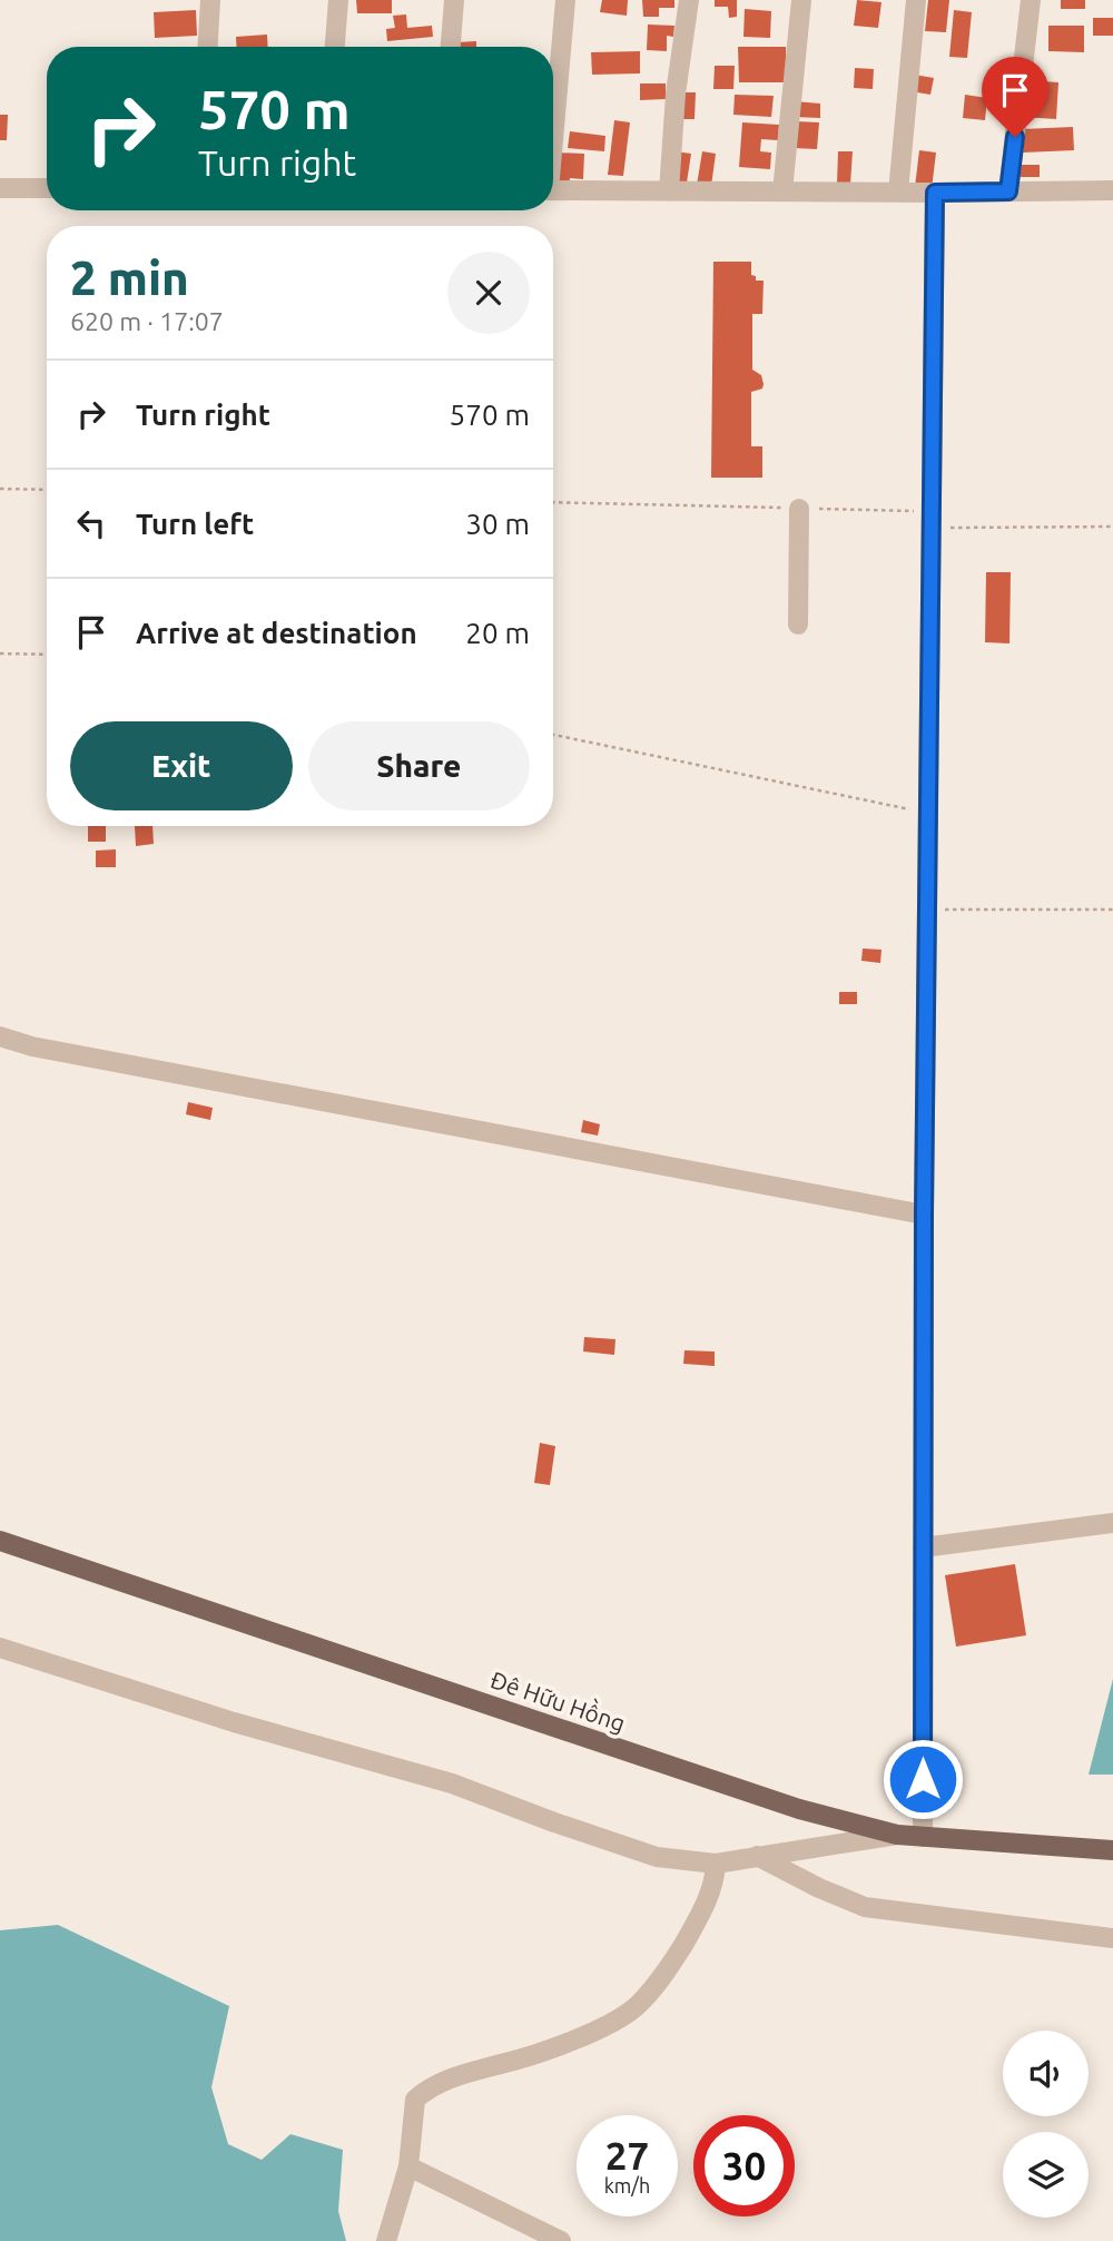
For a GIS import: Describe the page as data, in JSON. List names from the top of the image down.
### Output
{
  "streets": {
    "main road": ["Đê Hữu Hồng"]
  },
  "page": {
    "turn": ["570 m", "Turn right"],
    "heading": ["2 min", "620 m · 17:07"],
    "list": [
      {
        "name": "Turn right",
        "value": "570 m"
      },
      {
        "name": "Turn left",
        "value": "30 m"
      },
      {
        "name": "Arrive at destination",
        "value": "20 m"
      }
    ],
    "buttons": ["Exit", "Share"],
    "speed": "27 km/h",
    "limit": "30"
  }
}
